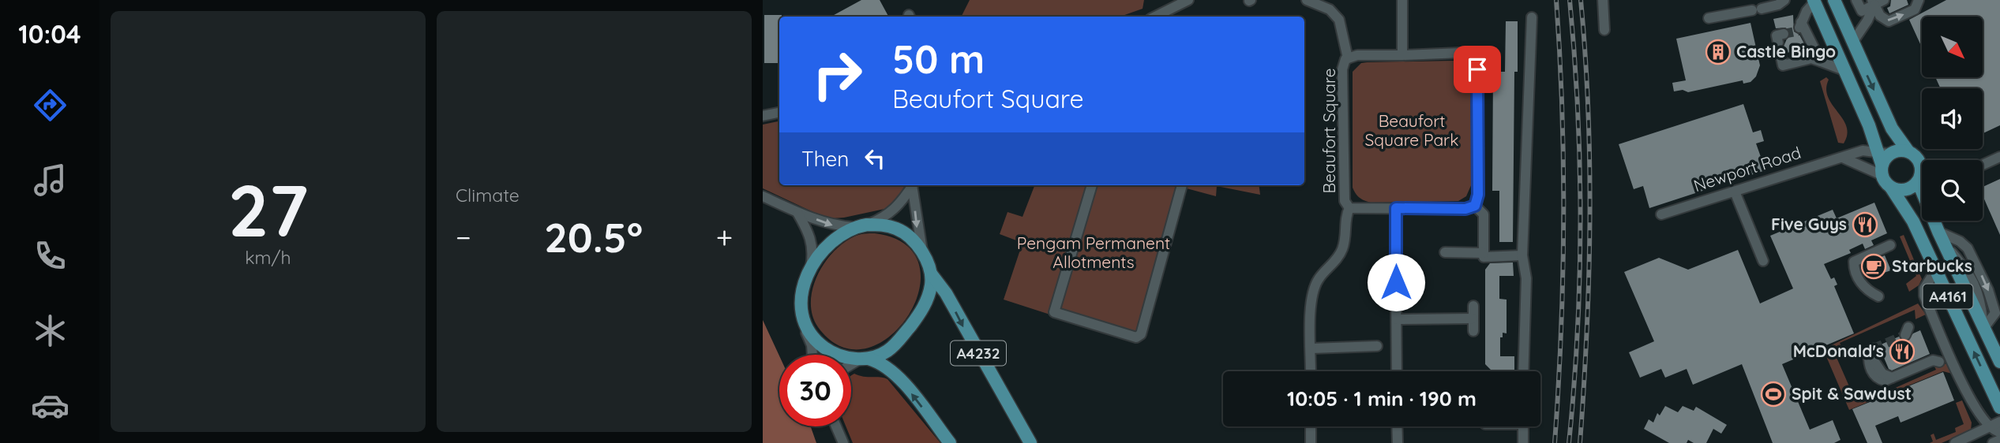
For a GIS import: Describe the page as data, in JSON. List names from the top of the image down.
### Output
{
  "streets": {
    "main road": ["A4161", "A4232"],
    "street": ["Beaufort Square", "Newport Road"]
  },
  "crossings": [
    ["Newport Road", "A4161"]
  ],
  "parks": ["Beaufort Square Park", "Pengam Permanent Allotments"],
  "places": {
    "building": ["Castle Bingo"],
    "restaurant": ["Five Guys", "McDonald's"],
    "cafe": ["Starbucks"],
    "sports": ["Spit & Sawdust"]
  },
  "north": "bottom right",
  "page": {
    "tabs": "10:04",
    "tile": [
      ["27", "km/h"],
      "Climate"
    ],
    "turn": ["50 m", "Beaufort Square"],
    "then": "Then",
    "heat": ["−", "20.5°", "+"],
    "limit": "30",
    "trip": "10:05 · 1 min · 190 m"
  }
}
